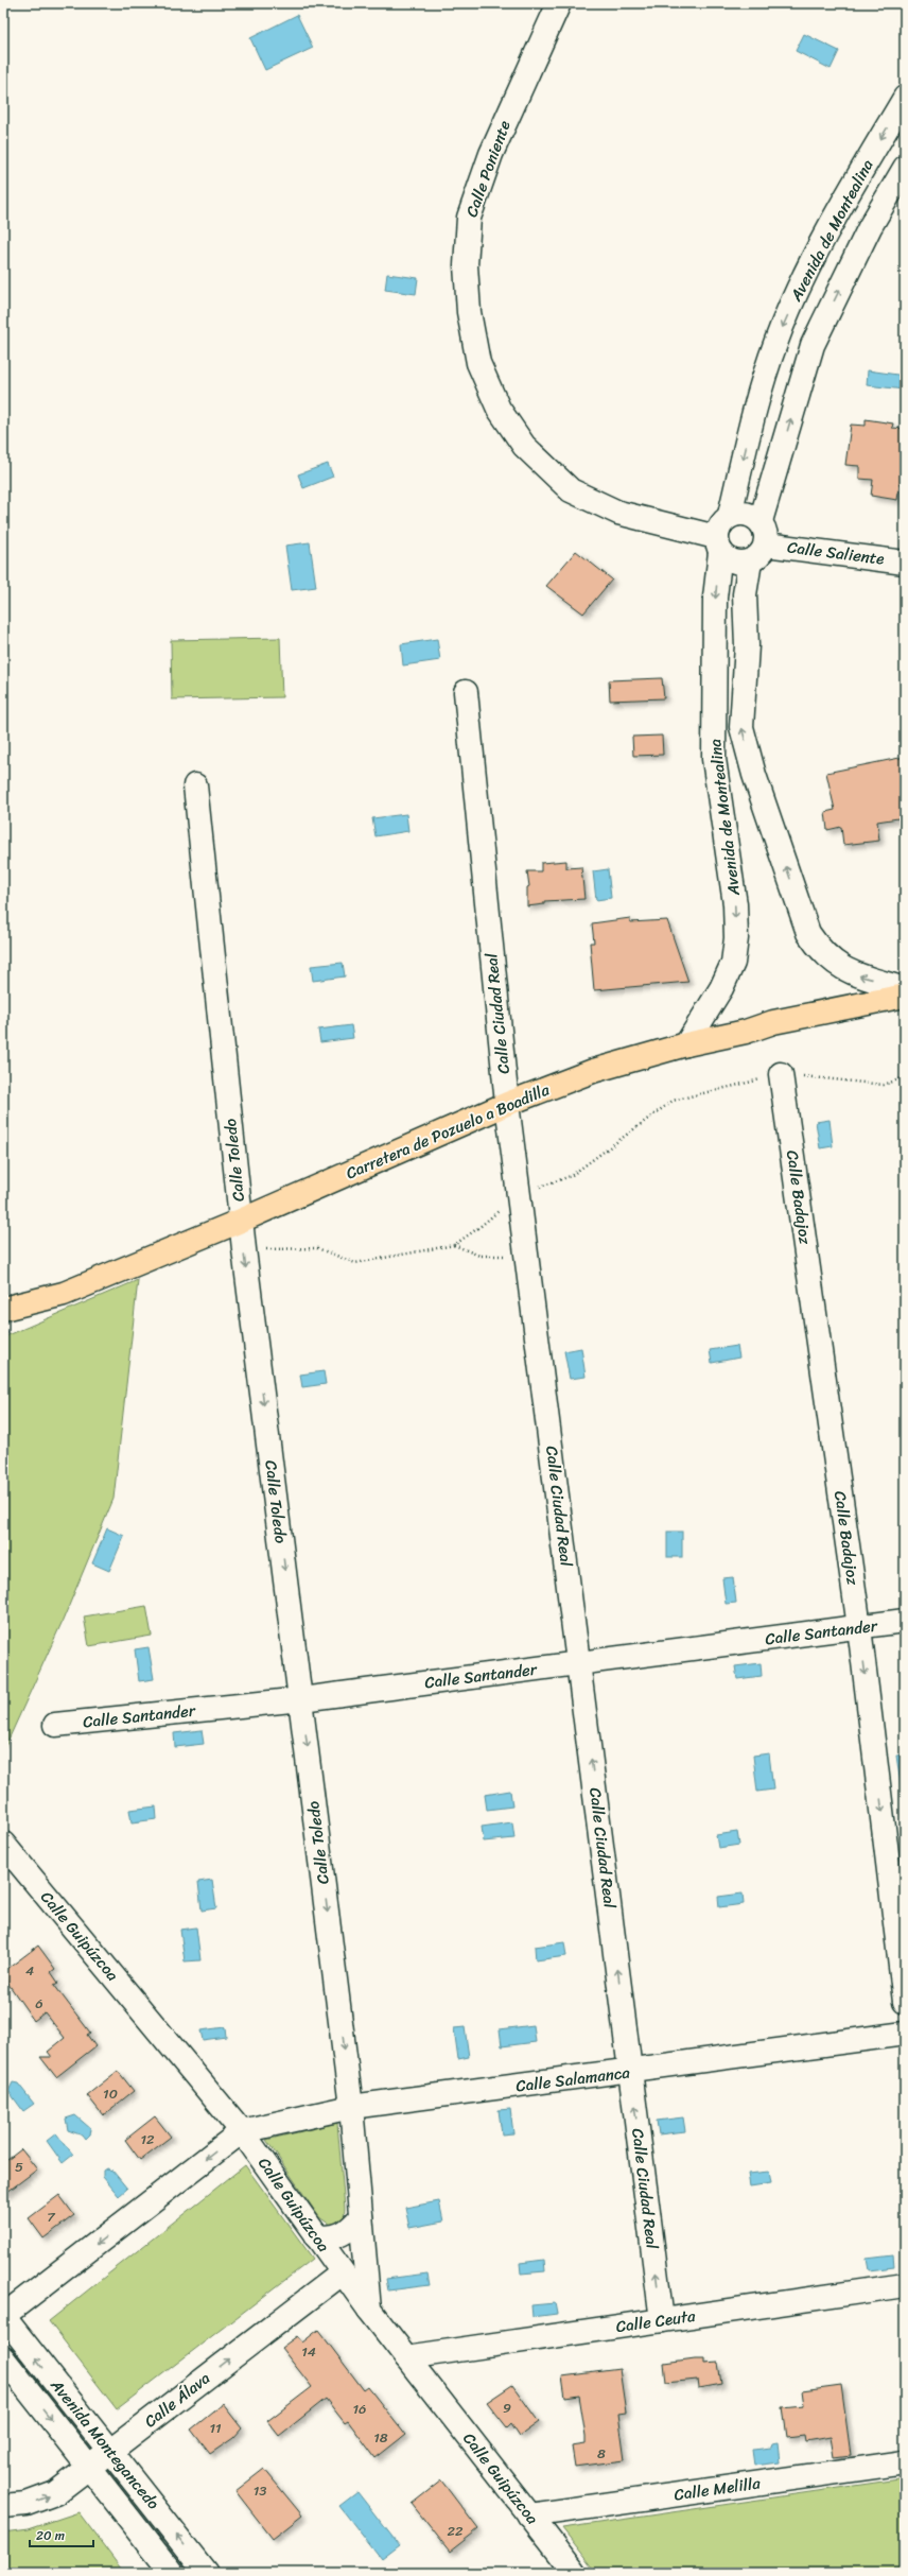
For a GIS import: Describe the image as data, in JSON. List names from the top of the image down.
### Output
{
  "streets": {
    "main road": ["Carretera de Pozuelo a Boadilla"],
    "street": [
      "Calle Poniente",
      "Avenida de Montealina",
      "Calle Saliente",
      "Calle Ciudad Real",
      "Calle Toledo",
      "Calle Badajoz",
      "Calle Santander",
      "Calle Guipúzcoa",
      "Calle Salamanca",
      "Calle Ceuta",
      "Calle Álava",
      "Avenida Montegancedo",
      "Calle Melilla"
    ]
  },
  "crossings": [
    ["Calle Poniente", "Avenida de Montealina"],
    ["Calle Poniente", "Calle Saliente"],
    ["Avenida de Montealina", "Calle Saliente"],
    ["Avenida de Montealina", "Carretera de Pozuelo a Boadilla"],
    ["Calle Ciudad Real", "Carretera de Pozuelo a Boadilla"],
    ["Calle Ciudad Real", "Calle Santander"],
    ["Calle Ciudad Real", "Calle Salamanca"],
    ["Calle Ciudad Real", "Calle Ceuta"],
    ["Carretera de Pozuelo a Boadilla", "Calle Toledo"],
    ["Calle Toledo", "Calle Santander"],
    ["Calle Toledo", "Calle Guipúzcoa"],
    ["Calle Toledo", "Calle Salamanca"],
    ["Calle Badajoz", "Calle Santander"],
    ["Calle Guipúzcoa", "Calle Salamanca"],
    ["Calle Guipúzcoa", "Calle Ceuta"],
    ["Calle Guipúzcoa", "Calle Álava"],
    ["Calle Guipúzcoa", "Calle Melilla"],
    ["Calle Álava", "Avenida Montegancedo"]
  ],
  "one_way": ["Calle Ciudad Real", "Calle Toledo", "Calle Badajoz"],
  "house_numbers": [
    "4",
    "6",
    "10",
    "12",
    "5",
    "7",
    "14",
    "9",
    "16",
    "11",
    "18",
    "8",
    "13",
    "22"
  ],
  "scale_bar": "20 m"
}
